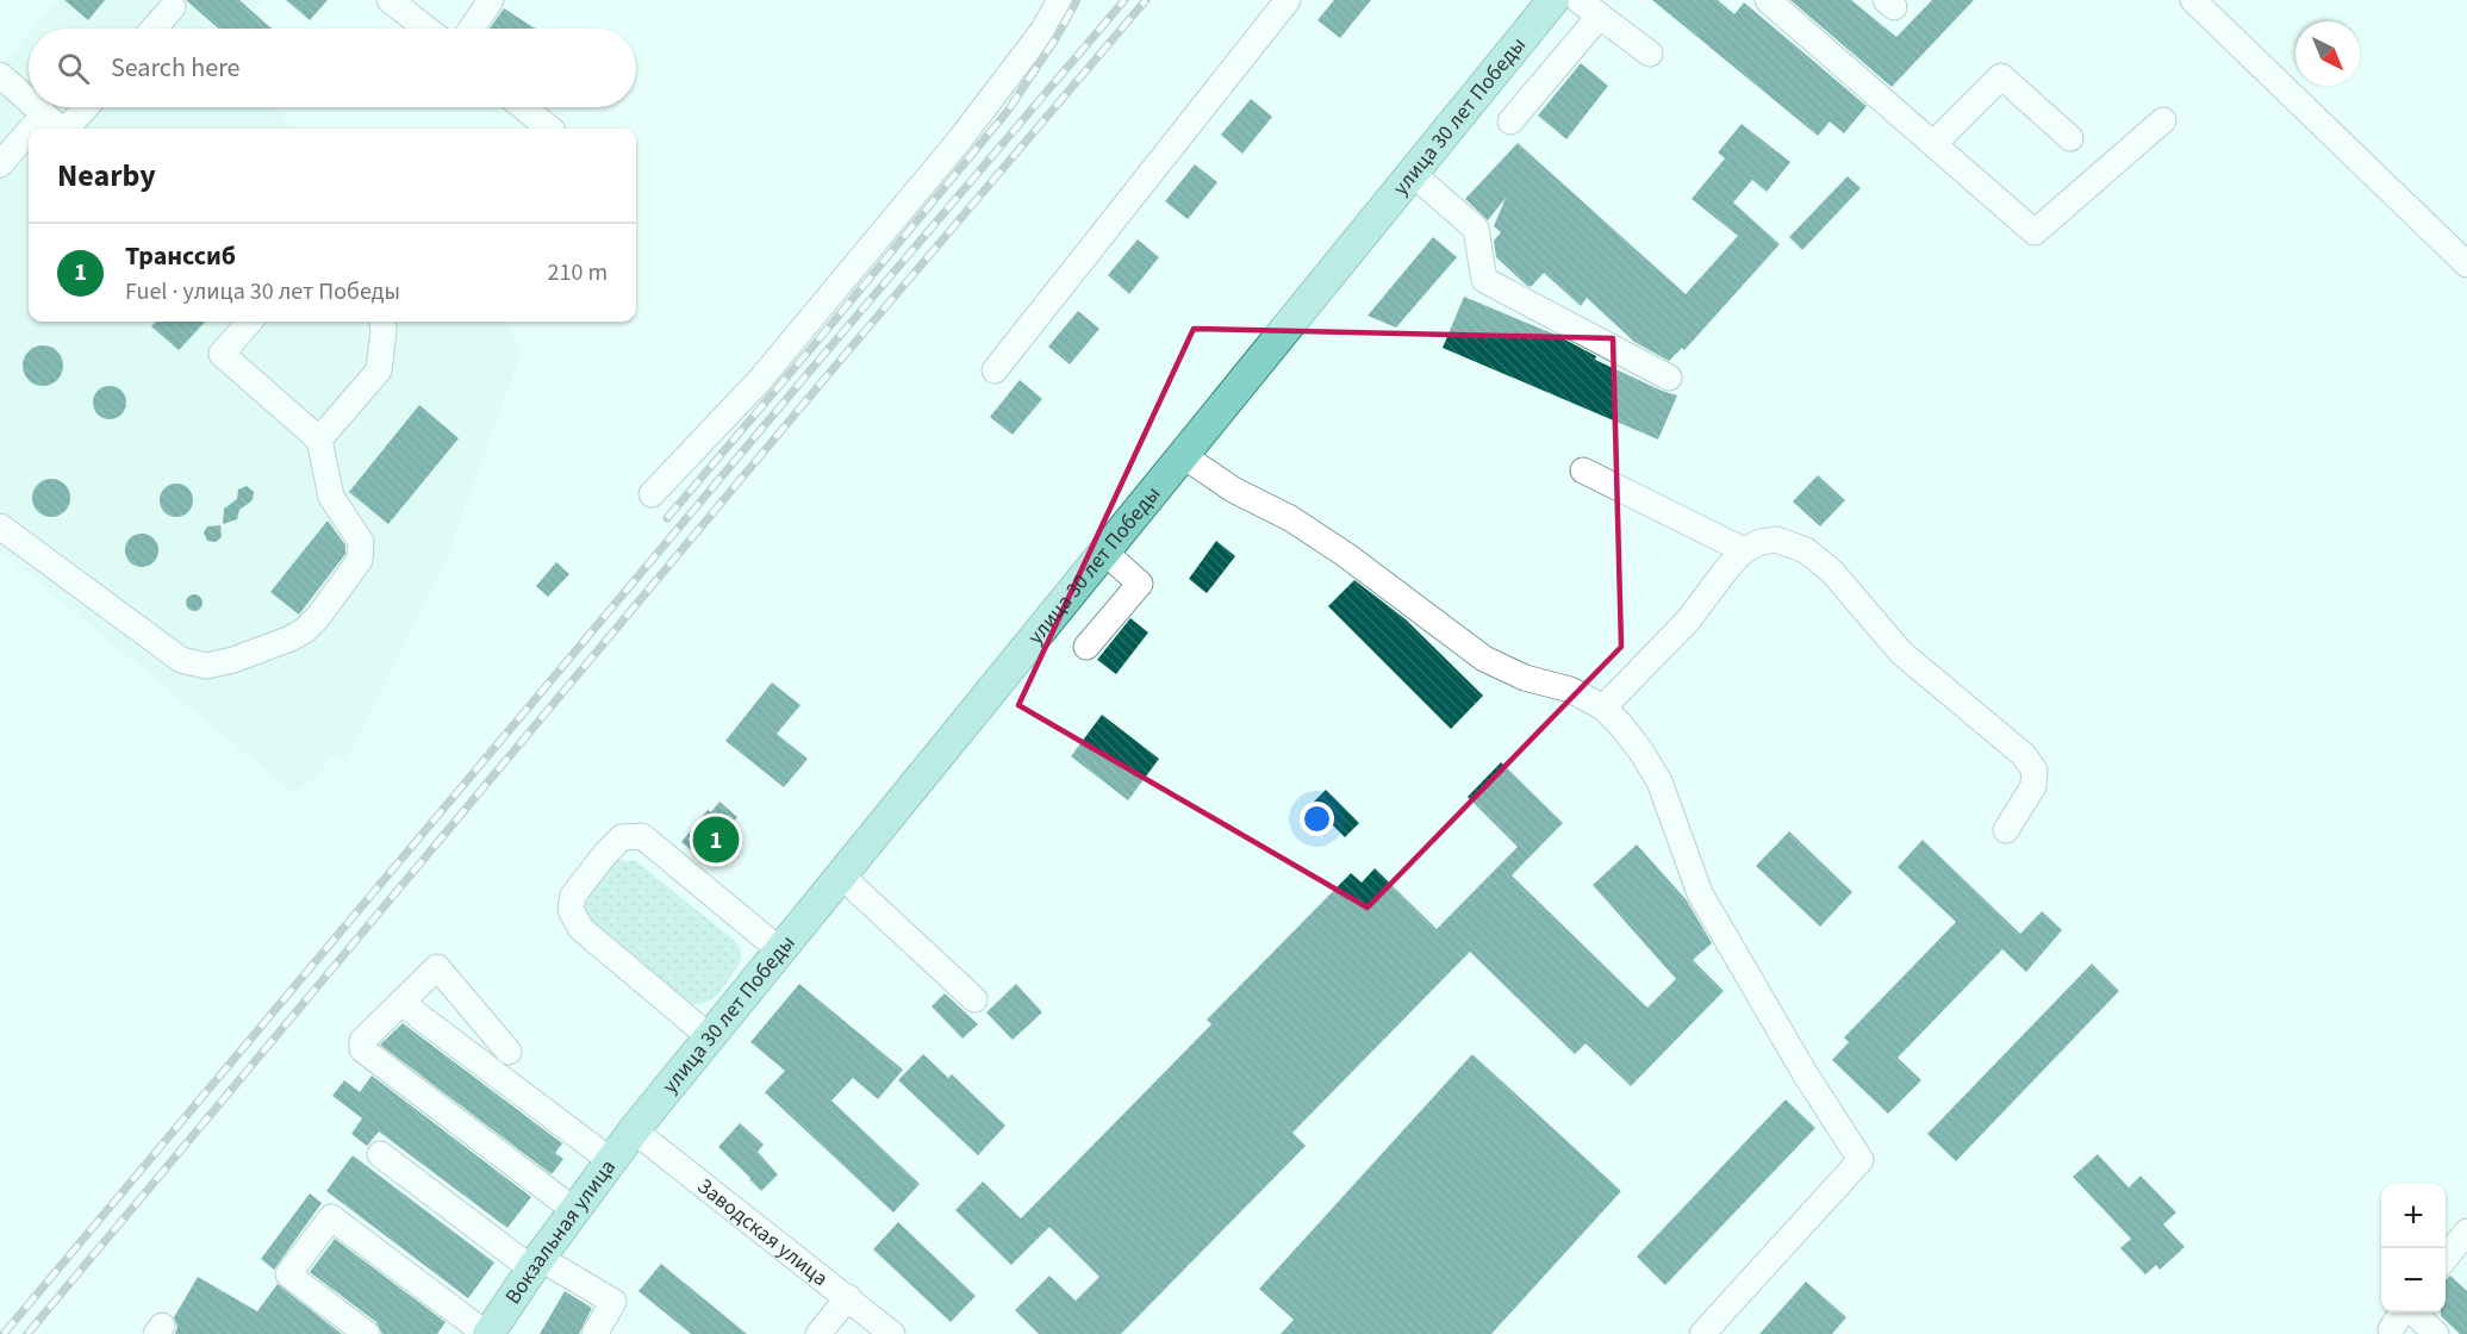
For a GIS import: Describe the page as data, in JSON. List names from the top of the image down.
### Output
{
  "streets": {
    "main road": ["улица 30 лет Победы", "Вокзальная улица"],
    "street": ["Заводская улица"]
  },
  "crossings": [
    ["улица 30 лет Победы", "Вокзальная улица"],
    ["улица 30 лет Победы", "Заводская улица"],
    ["Вокзальная улица", "Заводская улица"]
  ],
  "north": "bottom right",
  "page": {
    "search": "Search here",
    "heading": "Nearby",
    "list": [
      {
        "mark": "1",
        "name": "Транссиб",
        "note": "Fuel · улица 30 лет Победы",
        "value": "210 m"
      }
    ],
    "pins": "1",
    "map_buttons": ["+", "−"]
  }
}
